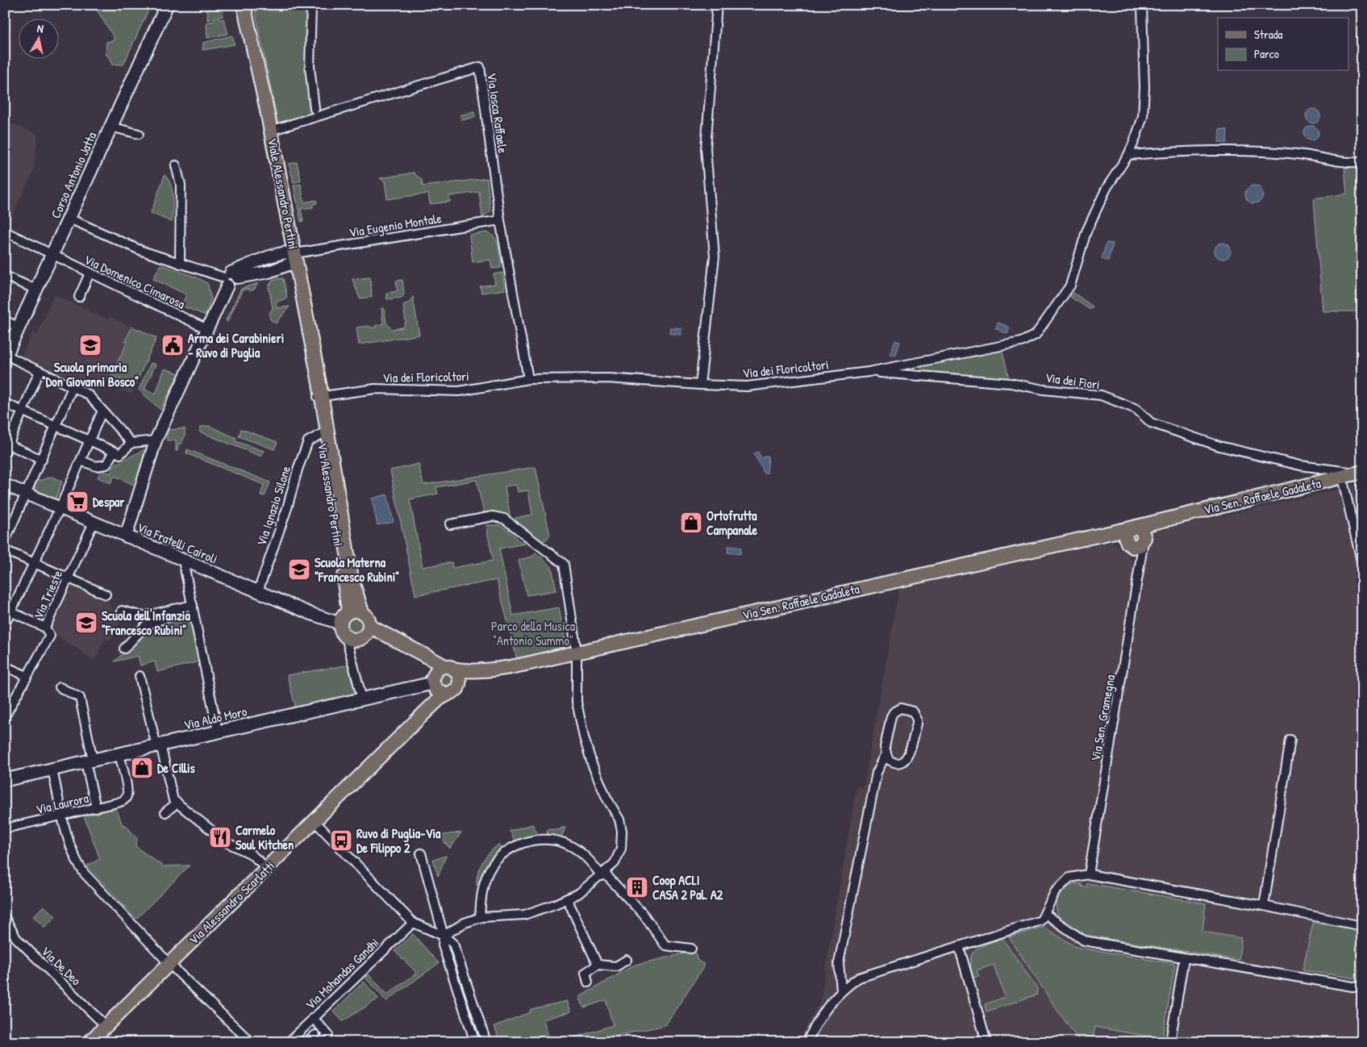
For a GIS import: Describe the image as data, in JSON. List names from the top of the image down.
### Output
{
  "streets": {
    "main road": [
      "Corso Antonio Jatta",
      "Viale Alessandro Pertini",
      "Via Alessandro Pertini",
      "Via Sen. Raffaele Gadaleta",
      "Via Aldo Moro",
      "Via Alessandro Scarlatti"
    ],
    "street": [
      "Via Iosca Raffaele",
      "Via Eugenio Montale",
      "Via Domenico Cimarosa",
      "Via dei Floricoltori",
      "Via dei Fiori",
      "Via Ignazio Silone",
      "Via Fratelli Cairoli",
      "Via Trieste",
      "Via Sen. Gramegna",
      "Via Laurora",
      "Via De Deo",
      "Via Mohandas Gandhi"
    ]
  },
  "crossings": [
    ["Via Iosca Raffaele", "Viale Alessandro Pertini"],
    ["Via Iosca Raffaele", "Via Eugenio Montale"],
    ["Via Iosca Raffaele", "Via dei Floricoltori"],
    ["Corso Antonio Jatta", "Via Domenico Cimarosa"],
    ["Viale Alessandro Pertini", "Via Eugenio Montale"],
    ["Viale Alessandro Pertini", "Via dei Floricoltori"],
    ["Viale Alessandro Pertini", "Via Alessandro Pertini"],
    ["Viale Alessandro Pertini", "Via Ignazio Silone"],
    ["Via dei Floricoltori", "Via dei Fiori"],
    ["Via dei Fiori", "Via Sen. Raffaele Gadaleta"],
    ["Via Alessandro Pertini", "Via Ignazio Silone"],
    ["Via Alessandro Pertini", "Via Fratelli Cairoli"],
    ["Via Sen. Raffaele Gadaleta", "Via Aldo Moro"],
    ["Via Sen. Raffaele Gadaleta", "Via Sen. Gramegna"],
    ["Via Sen. Raffaele Gadaleta", "Via Alessandro Scarlatti"],
    ["Via Ignazio Silone", "Via Fratelli Cairoli"],
    ["Via Fratelli Cairoli", "Via Trieste"],
    ["Via Aldo Moro", "Via Laurora"],
    ["Via Aldo Moro", "Via Alessandro Scarlatti"],
    ["Via Alessandro Scarlatti", "Via De Deo"]
  ],
  "parks": ["Parco della Musica \"Antonio Summo\""],
  "places": {
    "school or university": ["Scuola primaria \"Don Giovanni Bosco\"", "Scuola Materna \"Francesco Rubini\"", "Scuola dell'Infanzia \"Francesco Rubini\""],
    "public building": ["Arma dei Carabinieri - Ruvo di Puglia"],
    "supermarket": ["Despar"],
    "shop": ["Ortofrutta Campanale", "De Cillis"],
    "restaurant": ["Carmelo Soul Kitchen"],
    "bus stop": ["Ruvo di Puglia-Via De Filippo 2"],
    "building": ["Coop ACLI CASA 2 Pal. A2"]
  },
  "legend": ["Strada", "Parco"],
  "north": "top"
}
